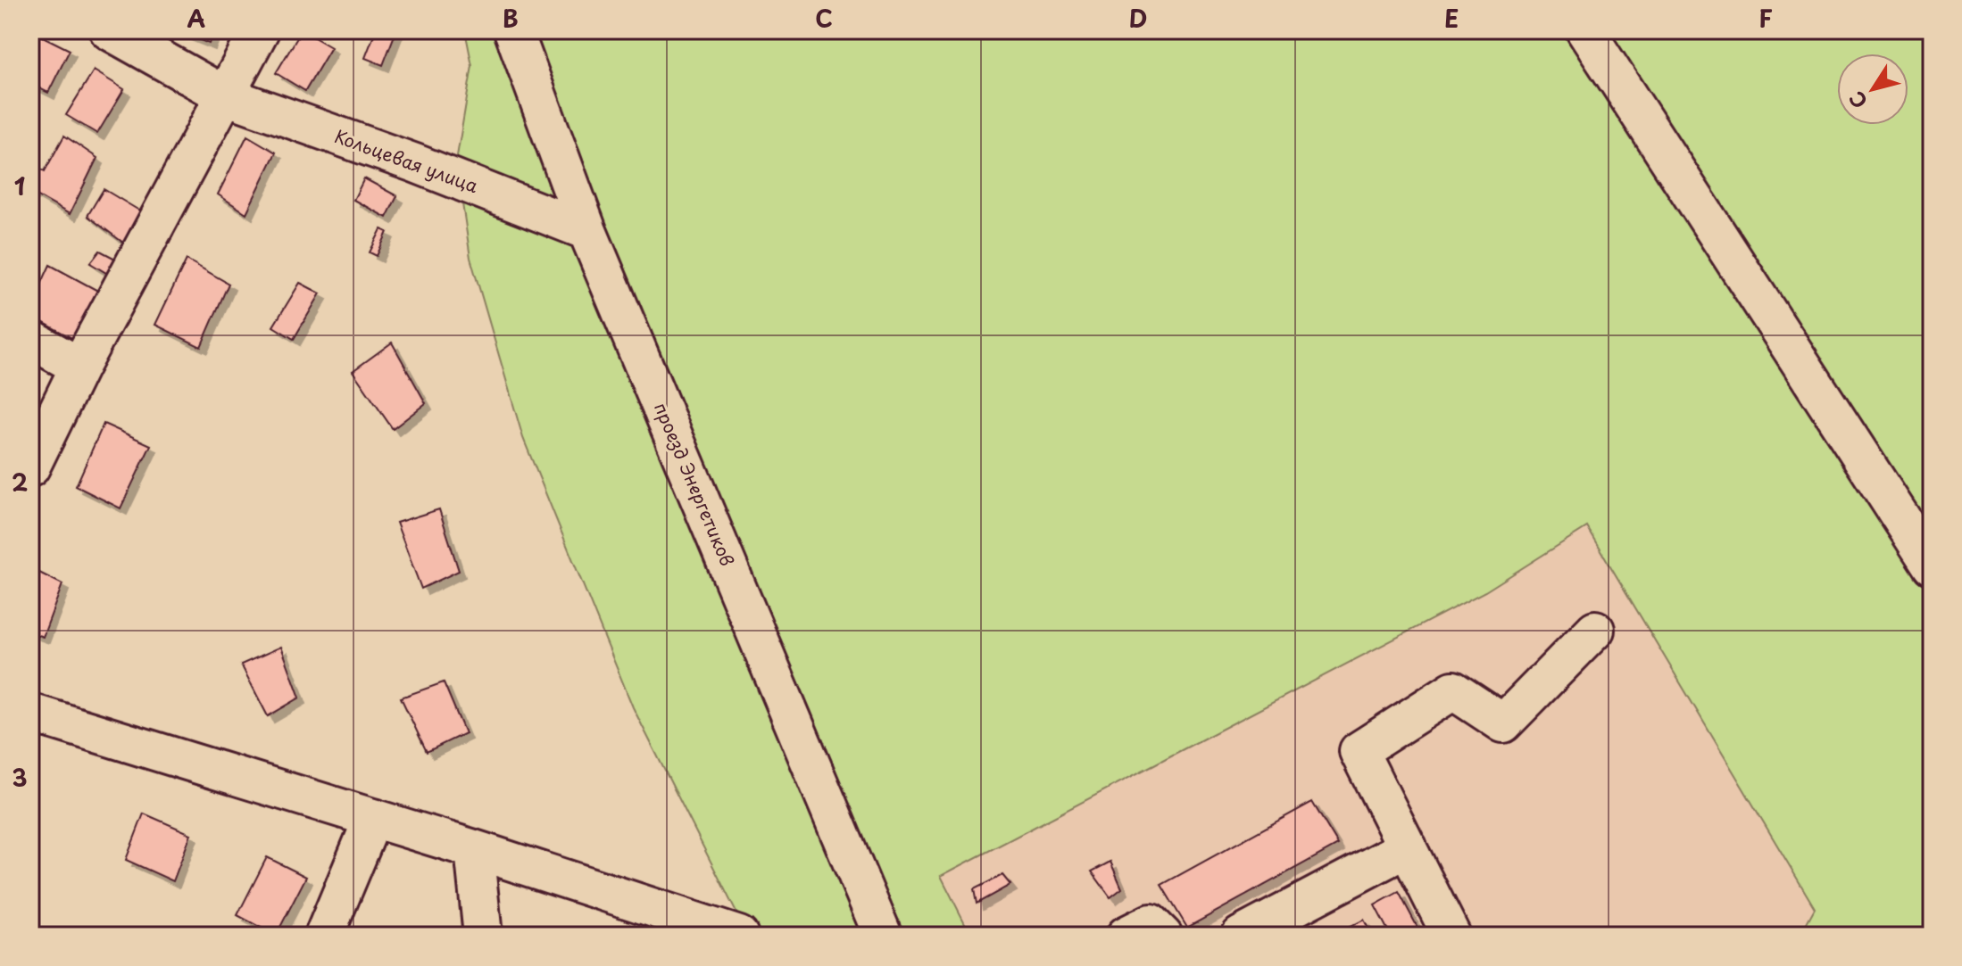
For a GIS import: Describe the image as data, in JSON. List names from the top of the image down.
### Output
{
  "streets": {
    "street": ["Кольцевая улица", "проезд Энергетиков"]
  },
  "crossings": [
    ["Кольцевая улица", "проезд Энергетиков"]
  ],
  "north": "bottom left",
  "grid": {
    "columns": [
      "A",
      "B",
      "C",
      "D",
      "E",
      "F"
    ],
    "rows": ["1", "2", "3"]
  }
}
